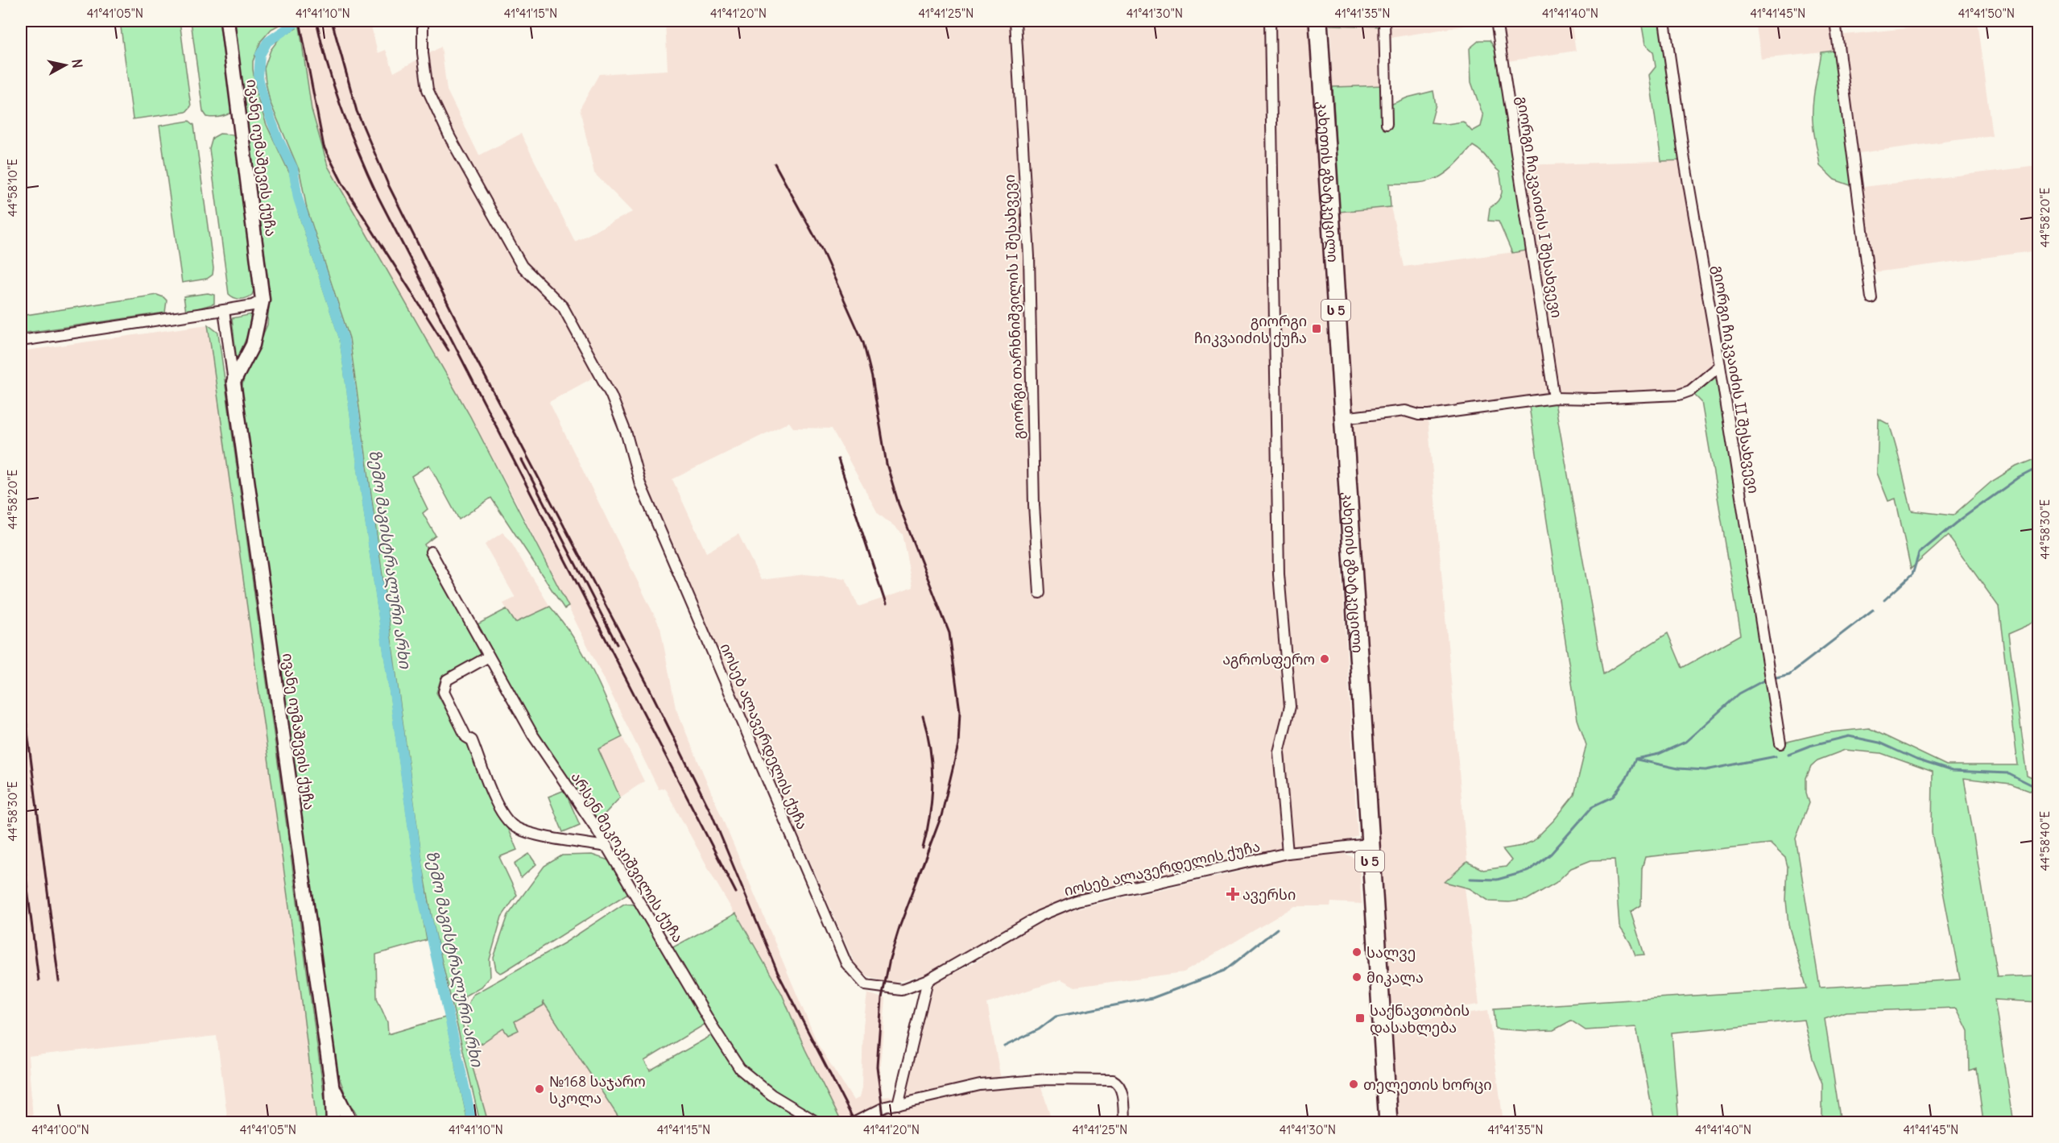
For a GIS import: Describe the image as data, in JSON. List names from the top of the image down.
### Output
{
  "streets": {
    "highway": ["კახეთის გზატკეცილი", "ს 5"],
    "street": [
      "ივანე იუმაშევის ქუჩა",
      "გიორგი ჩიკვაიძის I შესახვევი",
      "გიორგი თარხნიშვილის I შესახვევი",
      "გიორგი ჩიკვაიძის II შესახვევი",
      "იოსებ ალავერდელის ქუჩა",
      "არსენ მეკოკიშვილის ქუჩა"
    ]
  },
  "crossings": [
    ["კახეთის გზატკეცილი", "იოსებ ალავერდელის ქუჩა"]
  ],
  "water": ["ზემო მაგისტრალური არხი"],
  "places": {
    "transit": ["გიორგი ჩიკვაიძის ქუჩა", "საქნავთობის დასახლება"],
    "other": [
      "აგროსფერო",
      "სალვე",
      "მიკალა",
      "თელეთის ხორცი",
      "№168 საჯარო სკოლა"
    ],
    "health": ["ავერსი"]
  },
  "north": "right",
  "coordinates": [
    "41°41'05\"N",
    "41°41'10\"N",
    "41°41'15\"N",
    "41°41'20\"N",
    "41°41'25\"N",
    "41°41'30\"N",
    "41°41'35\"N",
    "41°41'40\"N",
    "41°41'45\"N",
    "41°41'50\"N",
    "44°58'10\"E",
    "44°58'20\"E",
    "44°58'30\"E",
    "44°58'40\"E",
    "41°41'00\"N"
  ]
}
